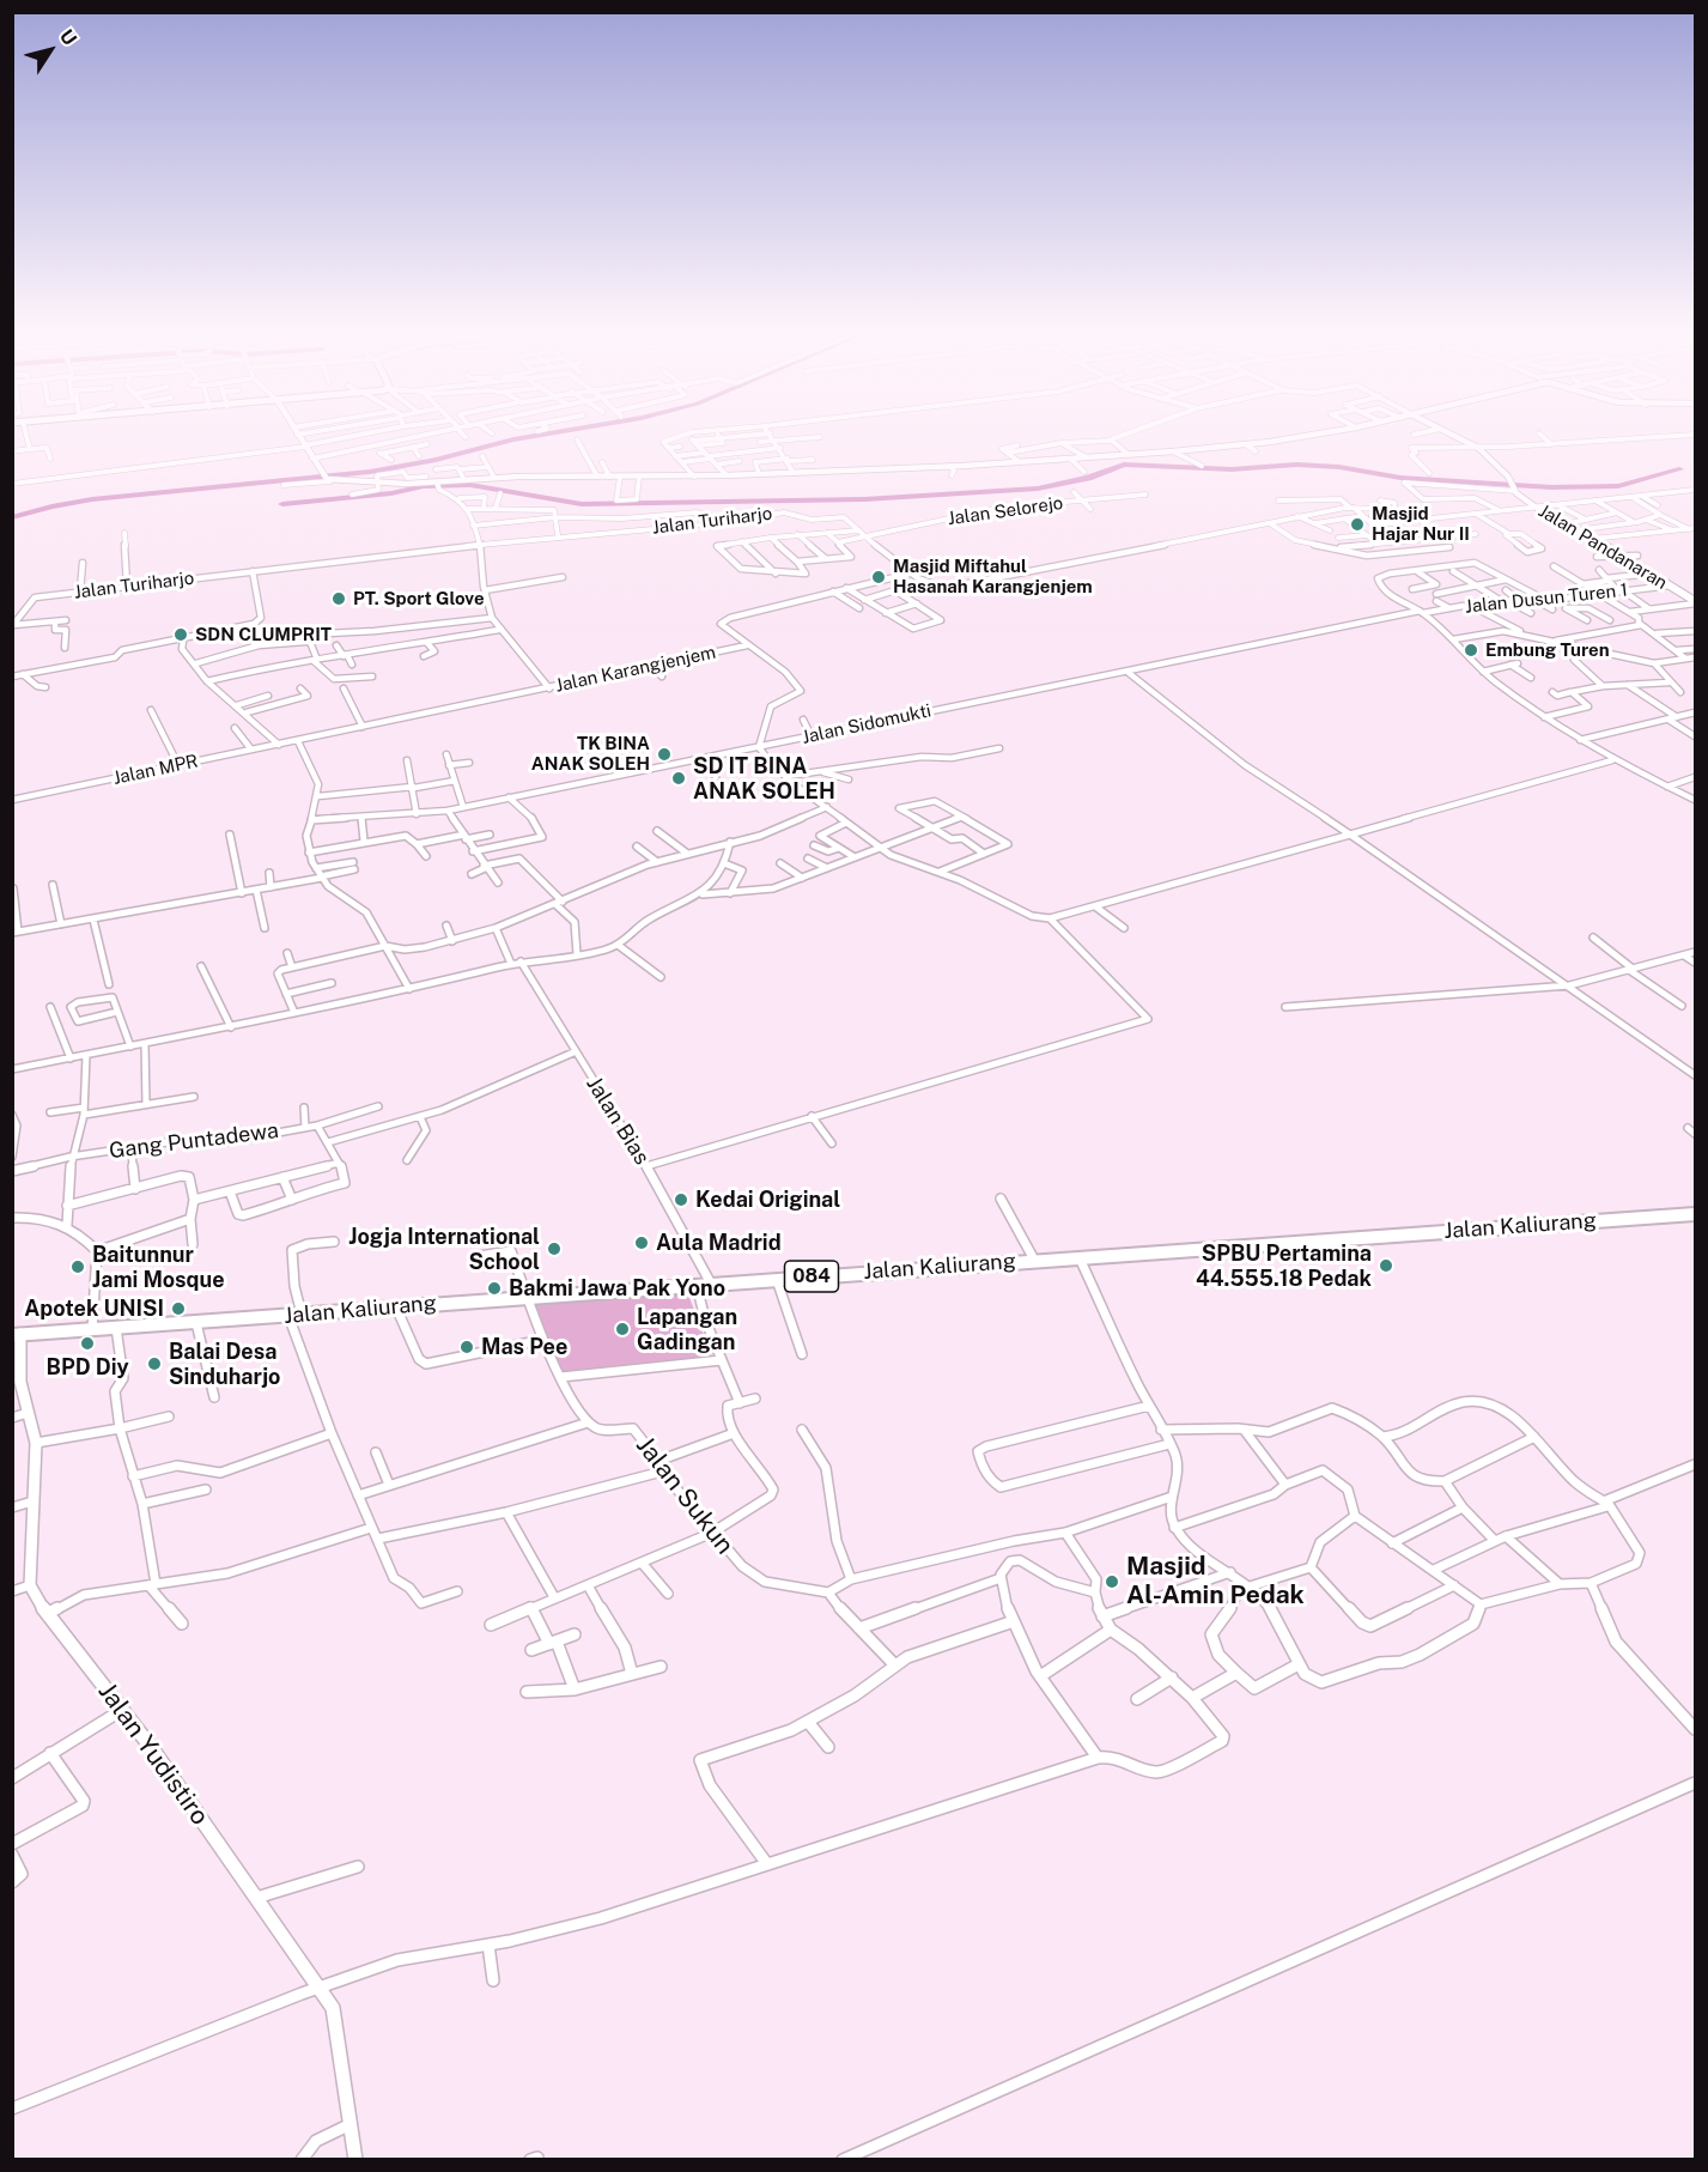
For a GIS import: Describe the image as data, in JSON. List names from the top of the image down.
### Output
{
  "streets": {
    "main road": ["Jalan Pandanaran", "Jalan Kaliurang", "084"],
    "street": [
      "Jalan Selorejo",
      "Jalan Turiharjo",
      "Jalan Dusun Turen 1",
      "Jalan Karangjenjem",
      "Jalan Sidomukti",
      "Jalan MPR",
      "Jalan Bias",
      "Gang Puntadewa",
      "Jalan Sukun",
      "Jalan Yudistiro"
    ]
  },
  "crossings": [
    ["Jalan Selorejo", "Jalan Turiharjo"],
    ["Jalan Turiharjo", "Jalan Pandanaran"],
    ["Jalan Turiharjo", "Jalan Karangjenjem"],
    ["Jalan Pandanaran", "Jalan Dusun Turen 1"],
    ["Jalan Dusun Turen 1", "Jalan Sidomukti"],
    ["Jalan Karangjenjem", "Jalan MPR"],
    ["Jalan Bias", "Jalan Kaliurang"]
  ],
  "places": [
    "Masjid Hajar Nur II",
    "Masjid Miftahul Hasanah Karangjenjem",
    "PT. Sport Glove",
    "SDN CLUMPRIT",
    "Embung Turen",
    "TK BINA ANAK SOLEH",
    "SD IT BINA ANAK SOLEH",
    "Kedai Original",
    "Aula Madrid",
    "Jogja International School",
    "SPBU Pertamina 44.555.18 Pedak",
    "Baitunnur Jami Mosque",
    "Bakmi Jawa Pak Yono",
    "Apotek UNISI",
    "Lapangan Gadingan",
    "BPD Diy",
    "Mas Pee",
    "Balai Desa Sinduharjo",
    "Masjid Al-Amin Pedak"
  ],
  "north": "top right"
}
